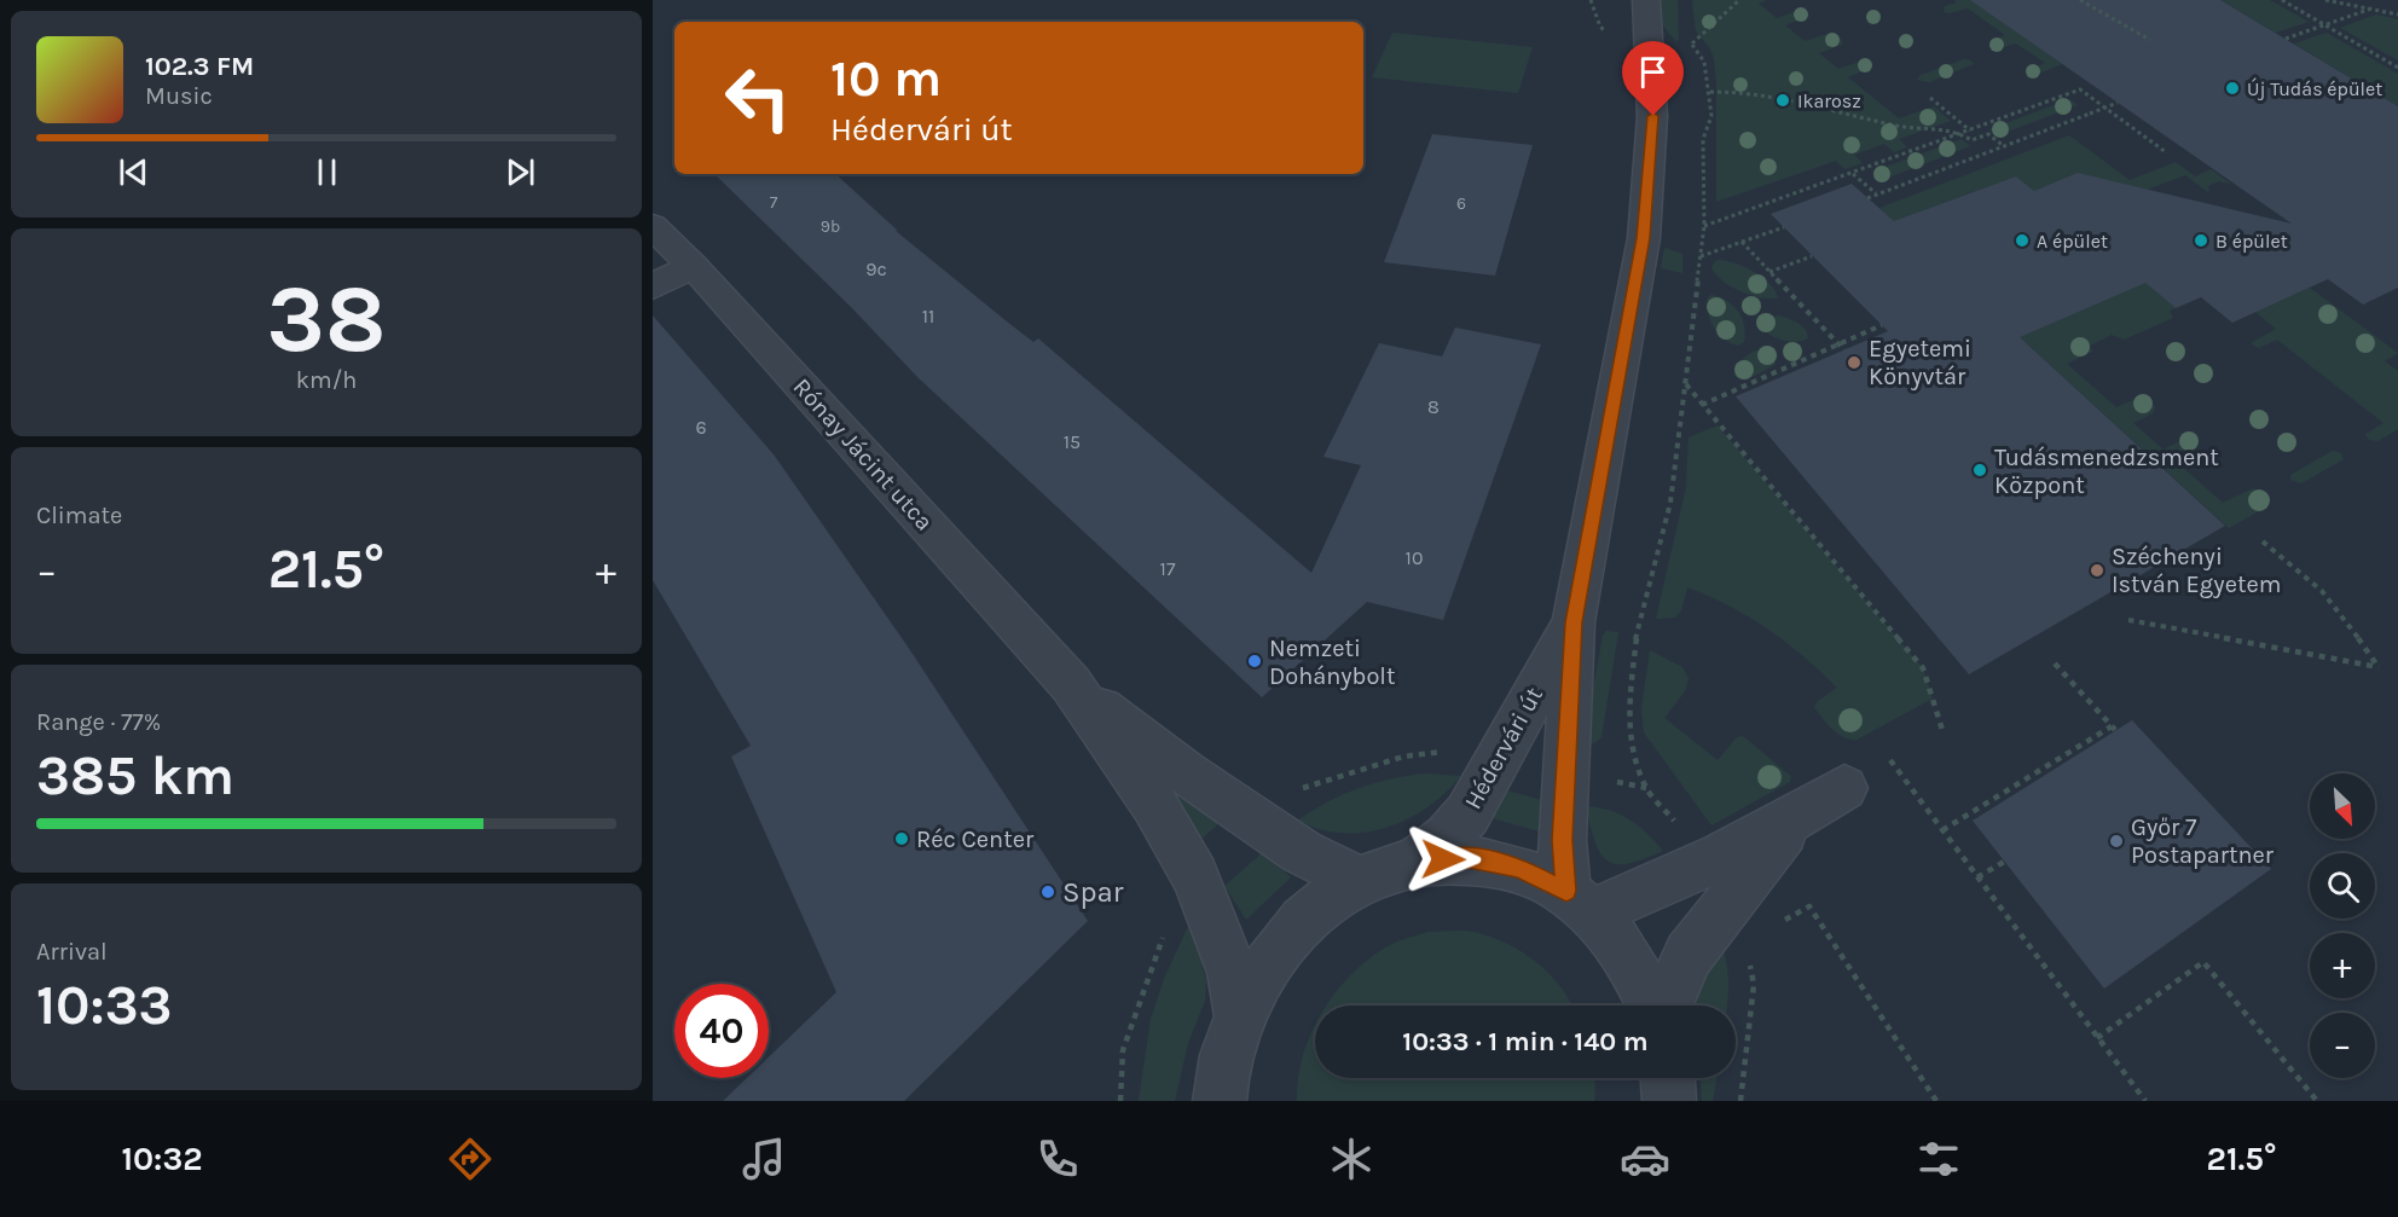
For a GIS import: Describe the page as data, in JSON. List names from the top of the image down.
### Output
{
  "streets": {
    "street": ["Rónay Jácint utca", "Hédervári út"]
  },
  "places": [
    "Új Tudás épület",
    "Ikarosz",
    "A épület",
    "B épület",
    "Egyetemi Könyvtár",
    "Tudásmenedzsment Központ",
    "Széchenyi István Egyetem",
    "Nemzeti Dohánybolt",
    "Réc Center",
    "Győr 7 Postapartner",
    "Spar"
  ],
  "house_numbers": [
    "7",
    "6",
    "9b",
    "9c",
    "11",
    "8",
    "6",
    "15",
    "10",
    "17"
  ],
  "north": "bottom right",
  "page": {
    "turn": ["10 m", "Hédervári út"],
    "song": ["102.3 FM", "Music"],
    "tile": [
      ["38", "km/h"],
      "Climate",
      ["Range · 77%", "385 km"],
      ["Arrival", "10:33"]
    ],
    "heat": ["−", "21.5°", "+"],
    "map_buttons": ["+", "−"],
    "limit": "40",
    "trip": "10:33 · 1 min · 140 m",
    "tabs": ["10:32", "21.5°"]
  }
}
